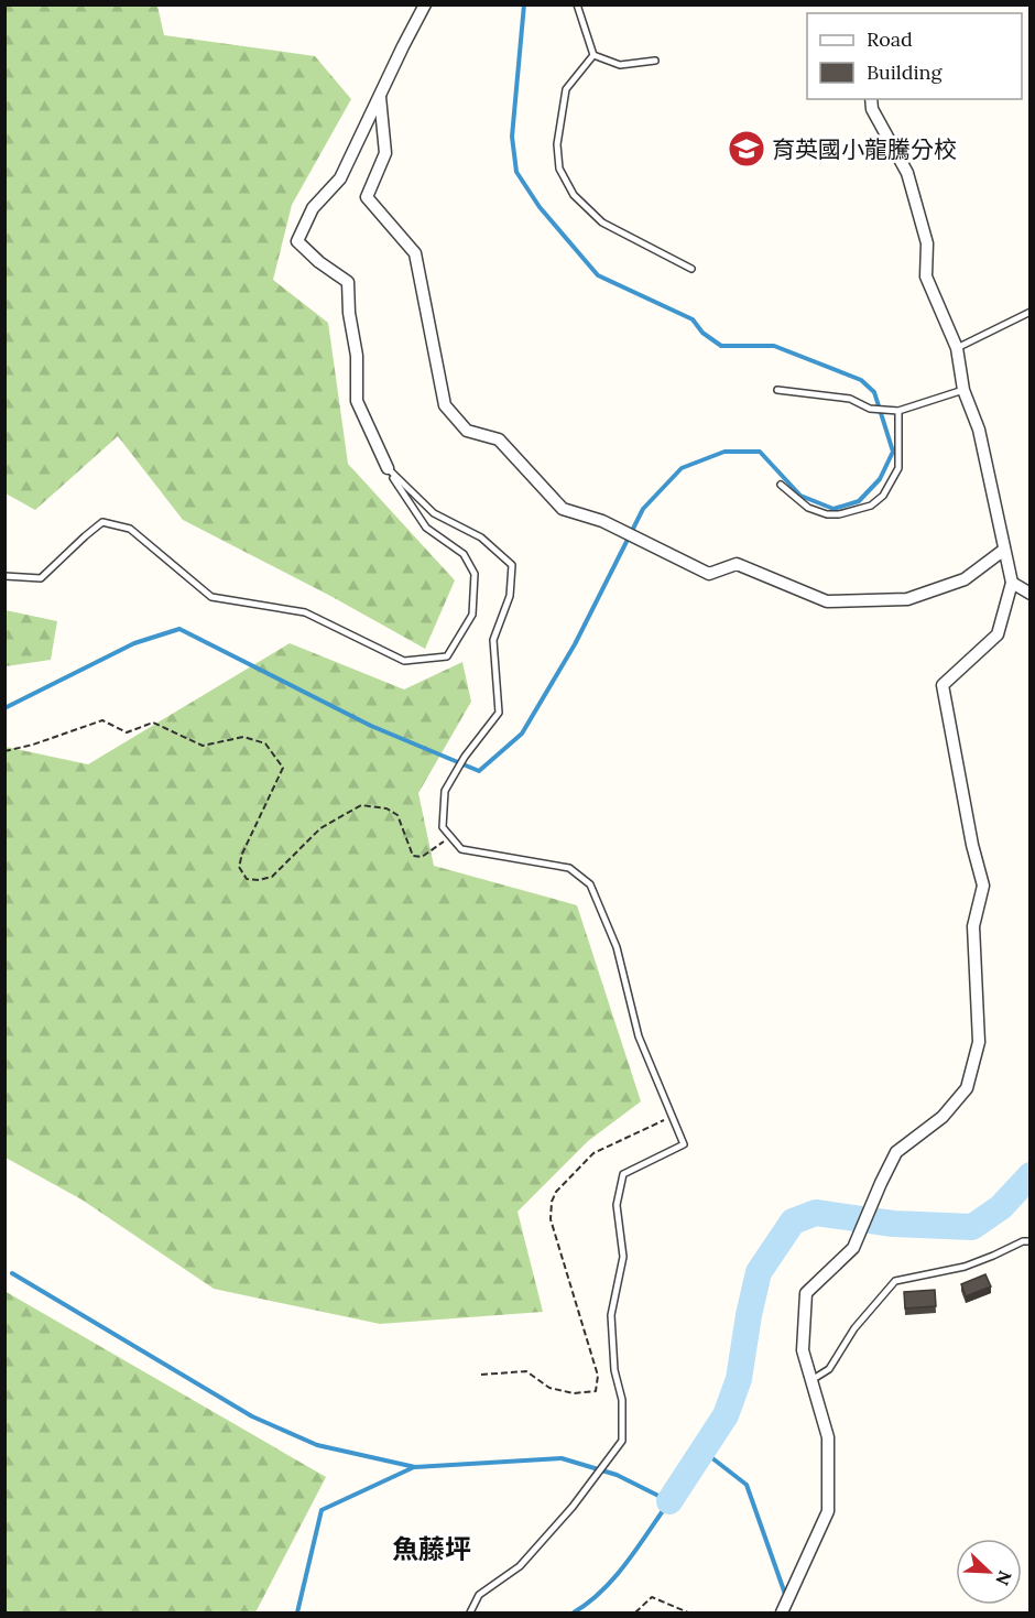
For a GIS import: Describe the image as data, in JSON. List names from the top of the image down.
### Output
{
  "districts": ["魚藤坪"],
  "places": {
    "school or university": ["育英國小龍騰分校"]
  },
  "legend": ["Road", "Building"],
  "north": "bottom right"
}
